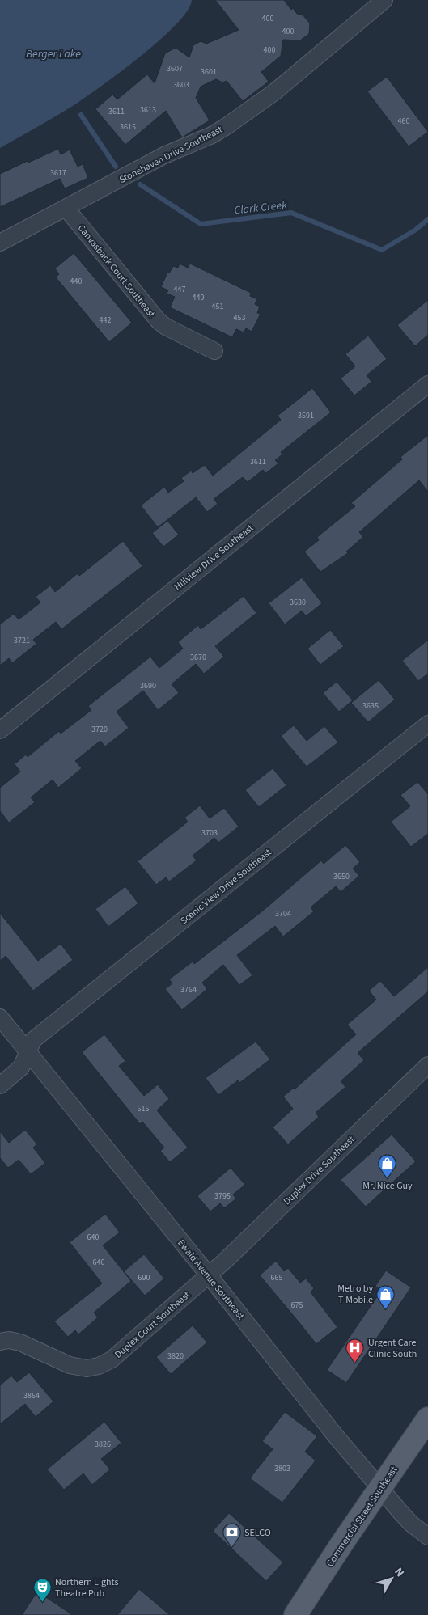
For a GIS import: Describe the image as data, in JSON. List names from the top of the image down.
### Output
{
  "streets": {
    "main road": ["Commercial Street Southeast"],
    "street": [
      "Stonehaven Drive Southeast",
      "Canvasback Court Southeast",
      "Hillview Drive Southeast",
      "Scenic View Drive Southeast",
      "Duplex Drive Southeast",
      "Ewald Avenue Southeast",
      "Duplex Court Southeast"
    ]
  },
  "crossings": [
    ["Stonehaven Drive Southeast", "Canvasback Court Southeast"],
    ["Scenic View Drive Southeast", "Ewald Avenue Southeast"],
    ["Duplex Drive Southeast", "Ewald Avenue Southeast"],
    ["Duplex Drive Southeast", "Duplex Court Southeast"],
    ["Ewald Avenue Southeast", "Duplex Court Southeast"],
    ["Ewald Avenue Southeast", "Commercial Street Southeast"]
  ],
  "water": ["Berger Lake", "Clark Creek"],
  "places": {
    "shop": ["Mr. Nice Guy", "Metro by T-Mobile"],
    "hospital": ["Urgent Care Clinic South"],
    "bank": ["SELCO"],
    "theatre": ["Northern Lights Theatre Pub"]
  },
  "house_numbers": [
    "400",
    "400",
    "400",
    "3607",
    "3601",
    "3603",
    "3613",
    "3611",
    "460",
    "3615",
    "3617",
    "440",
    "447",
    "449",
    "451",
    "453",
    "442",
    "3591",
    "3611",
    "3630",
    "3721",
    "3670",
    "3690",
    "3635",
    "3720",
    "3703",
    "3650",
    "3704",
    "3764",
    "615",
    "3795",
    "640",
    "640",
    "690",
    "665",
    "675",
    "3820",
    "3854",
    "3826",
    "3803"
  ],
  "north": "top right"
}
